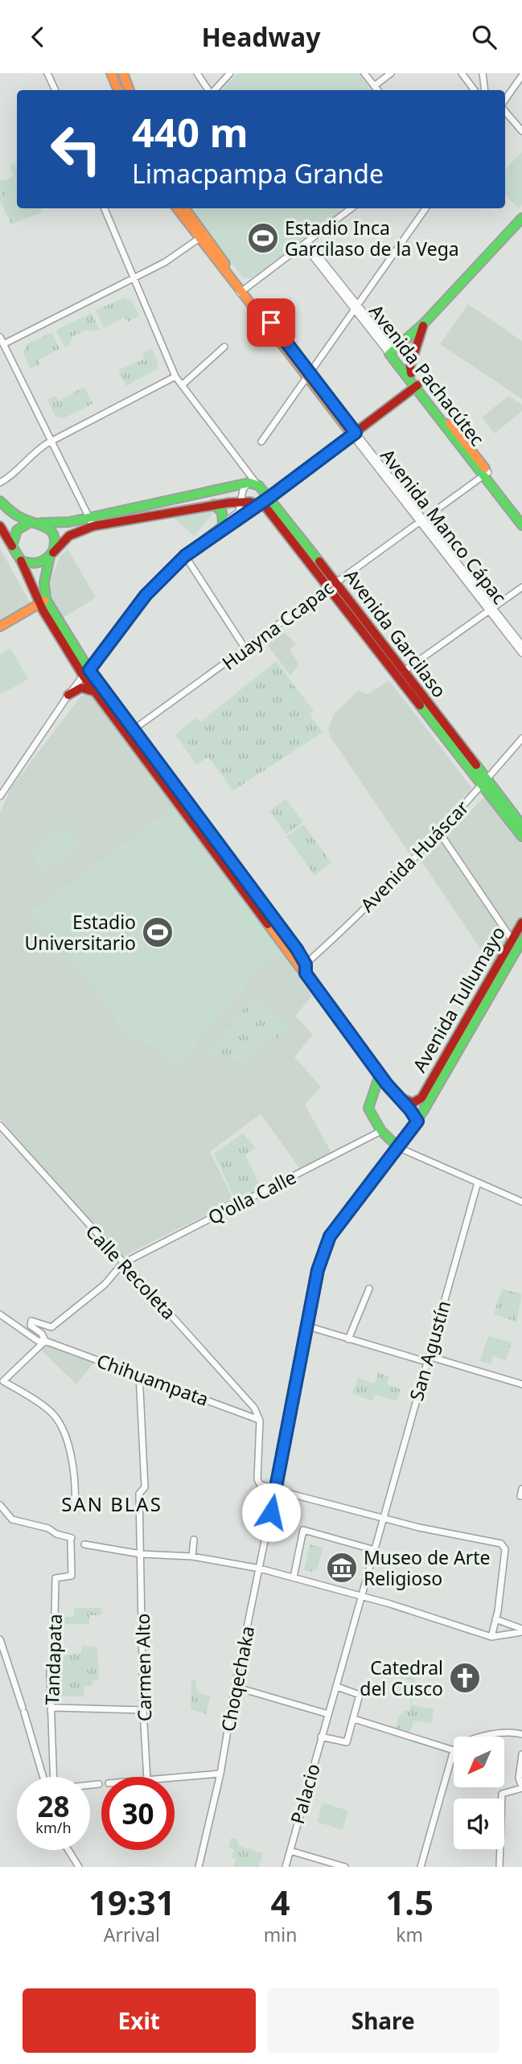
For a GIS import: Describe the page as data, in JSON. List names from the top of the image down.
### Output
{
  "streets": {
    "main road": [
      "Avenida Pachacútec",
      "Avenida Manco Cápac",
      "Avenida Garcilaso",
      "Avenida Tullumayo"
    ],
    "street": [
      "Huayna Ccapac",
      "Avenida Huáscar",
      "Q'olla Calle",
      "Calle Recoleta",
      "San Agustín",
      "Chihuampata",
      "Tandapata",
      "Carmen Alto",
      "Choqechaka",
      "Palacio"
    ]
  },
  "crossings": [
    ["Avenida Pachacútec", "Huayna Ccapac"],
    ["Avenida Manco Cápac", "Huayna Ccapac"],
    ["Huayna Ccapac", "Avenida Garcilaso"],
    ["Avenida Garcilaso", "Avenida Huáscar"],
    ["Avenida Tullumayo", "Choqechaka"],
    ["Q'olla Calle", "Calle Recoleta"],
    ["Calle Recoleta", "Chihuampata"],
    ["Chihuampata", "Carmen Alto"]
  ],
  "districts": ["SAN BLAS"],
  "places": {
    "sports": ["Estadio Inca Garcilaso de la Vega", "Estadio Universitario"],
    "museum": ["Museo de Arte Religioso"],
    "church": ["Catedral del Cusco"]
  },
  "north": "bottom left",
  "page": {
    "header": "Headway",
    "turn": ["440 m", "Limacpampa Grande"],
    "speed": "28 km/h",
    "limit": "30",
    "eta": [
      "19:31",
      "Arrival",
      "4",
      "min",
      "1.5",
      "km"
    ],
    "buttons": ["Exit", "Share"]
  }
}
